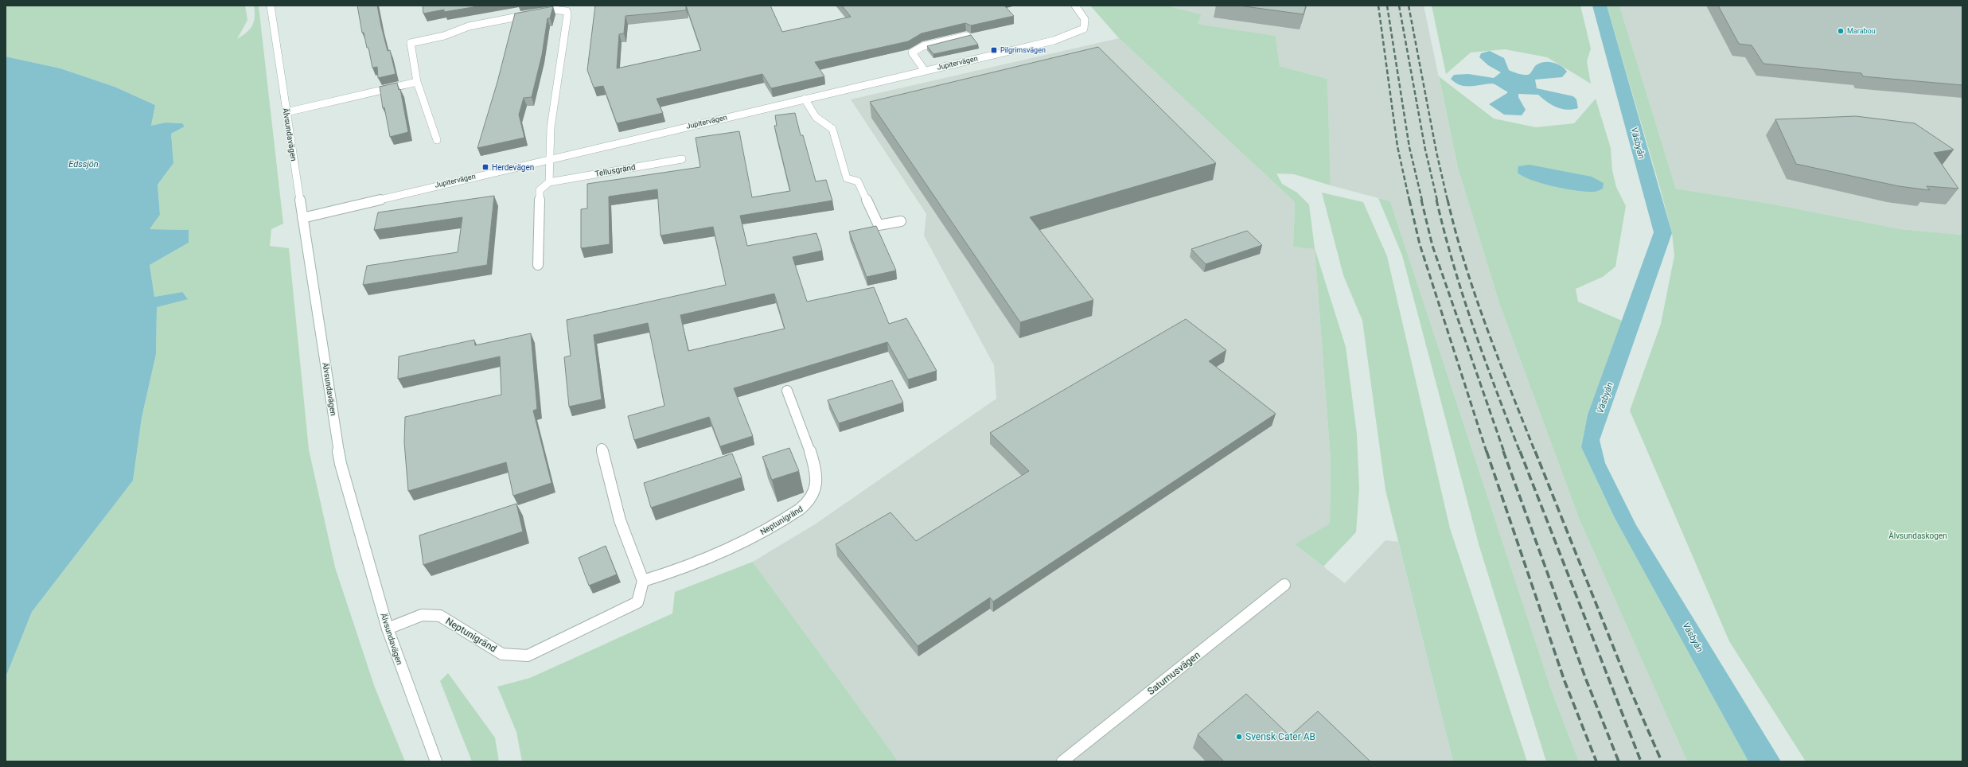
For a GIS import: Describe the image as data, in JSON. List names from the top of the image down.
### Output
{
  "streets": {
    "street": [
      "Jupitervägen",
      "Älvsundavägen",
      "Tellusgränd",
      "Neptunigränd",
      "Saturnusvägen"
    ]
  },
  "crossings": [
    ["Jupitervägen", "Älvsundavägen"],
    ["Älvsundavägen", "Neptunigränd"]
  ],
  "water": ["Väsbyån", "Edssjön"],
  "parks": ["Älvsundaskogen"],
  "places": {
    "other": ["Marabou", "Svensk Cater AB"],
    "transit": ["Pilgrimsvägen", "Herdevägen"]
  }
}
